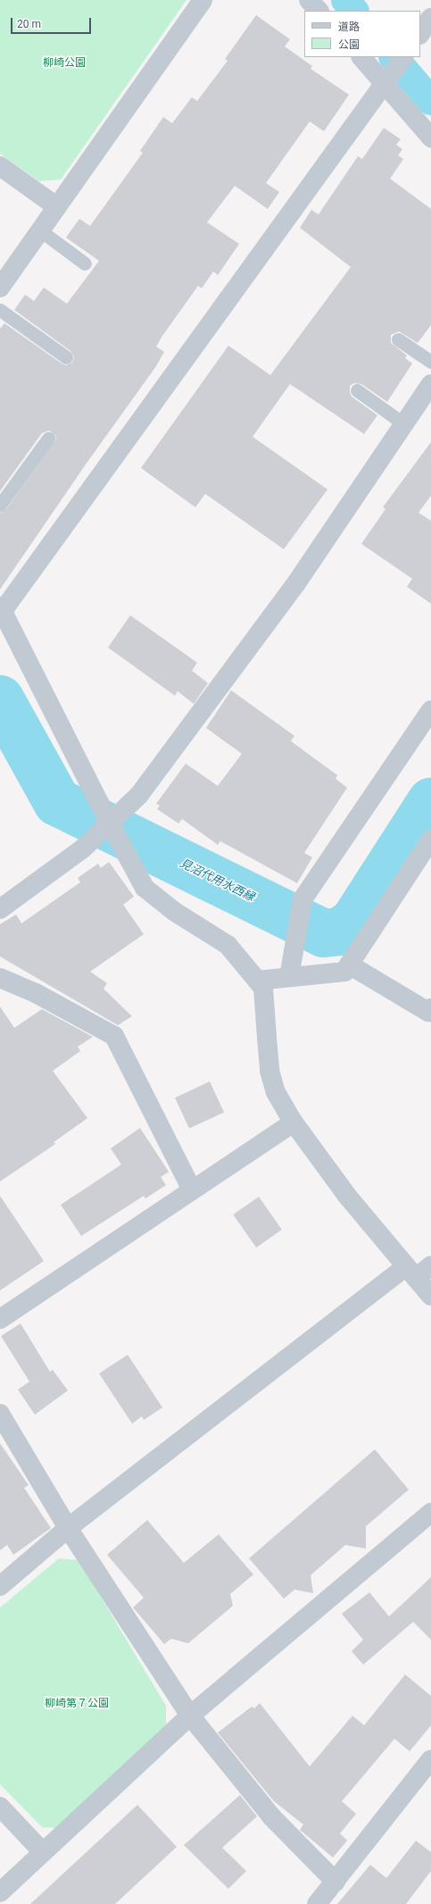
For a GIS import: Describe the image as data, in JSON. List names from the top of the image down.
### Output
{
  "water": ["見沼代用水西縁"],
  "parks": ["柳崎公園", "柳崎第７公園"],
  "legend": ["道路", "公園"],
  "scale_bar": "20 m"
}
